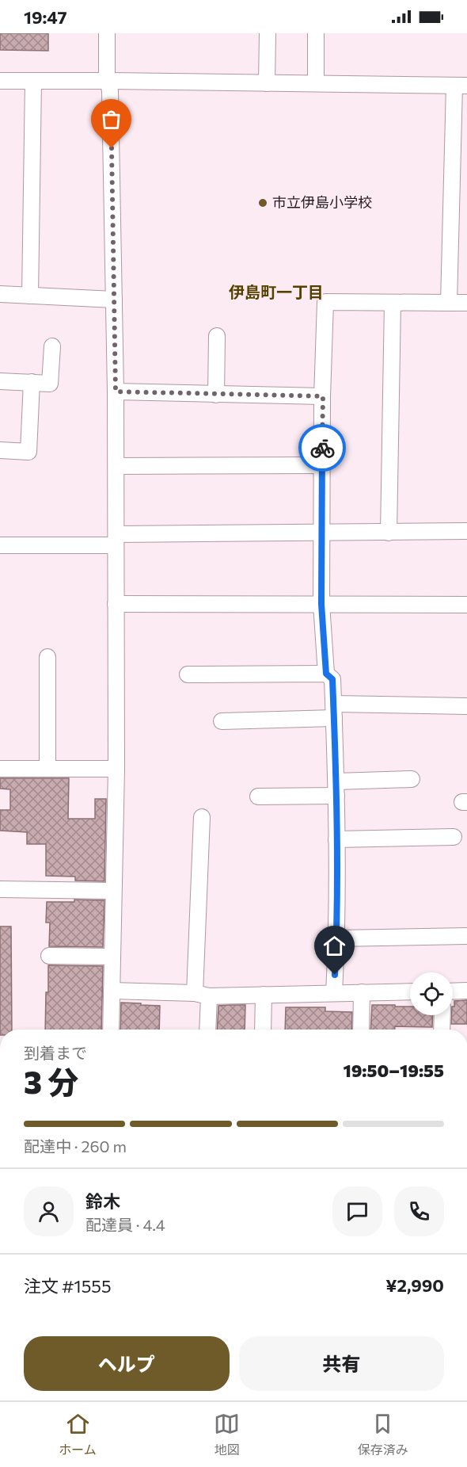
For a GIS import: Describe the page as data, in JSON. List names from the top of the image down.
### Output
{
  "districts": ["伊島町一丁目"],
  "places": ["市立伊島小学校"],
  "page": {
    "status": "19:47",
    "heading": ["3 分", "到着まで", "19:50–19:55"],
    "panel": [
      "鈴木",
      "配達員 · 4.4",
      "注文 #1555",
      "¥2,990"
    ],
    "bar": "配達中 · 260 m",
    "buttons": ["ヘルプ", "共有"],
    "tabs": ["ホーム", "地図", "保存済み"]
  }
}
